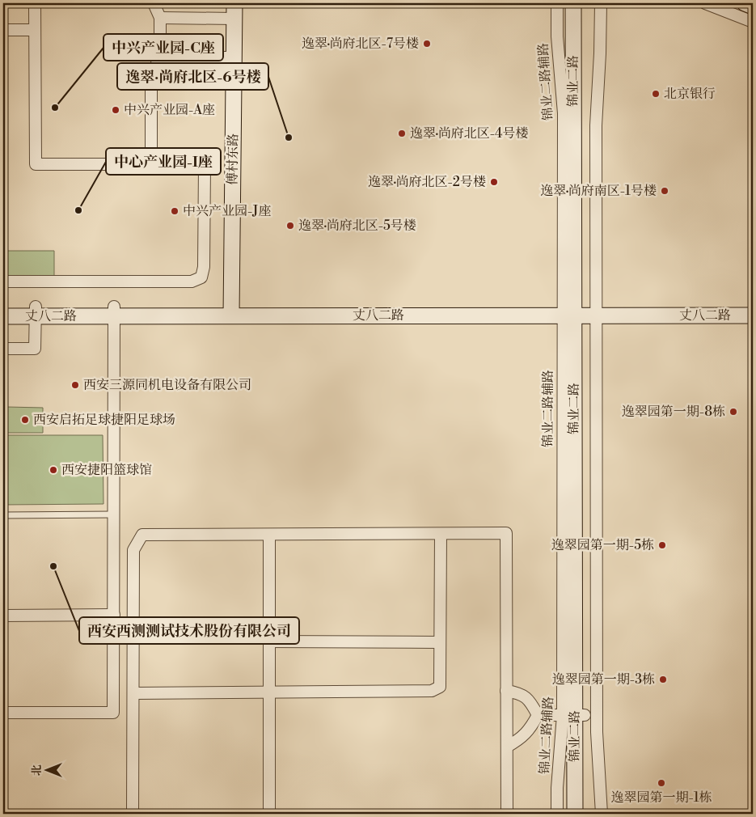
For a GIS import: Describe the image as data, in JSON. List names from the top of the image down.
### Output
{
  "streets": {
    "street": [
      "锦业二路",
      "锦业二路辅路",
      "傅村东路",
      "丈八二路"
    ]
  },
  "crossings": [
    ["锦业二路", "锦业二路辅路"],
    ["锦业二路", "丈八二路"],
    ["锦业二路辅路", "丈八二路"],
    ["傅村东路", "丈八二路"]
  ],
  "places": [
    "逸翠·尚府北区-7号楼",
    "北京银行",
    "中兴产业园-C座",
    "中兴产业园-A座",
    "逸翠·尚府北区-4号楼",
    "逸翠·尚府北区-6号楼",
    "逸翠·尚府北区-2号楼",
    "逸翠·尚府南区-1号楼",
    "中心产业园-I座",
    "中兴产业园-J座",
    "逸翠·尚府北区-5号楼",
    "西安三源同机电设备有限公司",
    "逸翠园第一期-8栋",
    "西安启拓足球捷阳足球场",
    "西安捷阳篮球馆",
    "逸翠园第一期-5栋",
    "西安西测测试技术股份有限公司",
    "逸翠园第一期-3栋",
    "逸翠园第一期-1栋"
  ],
  "north": "left"
}
